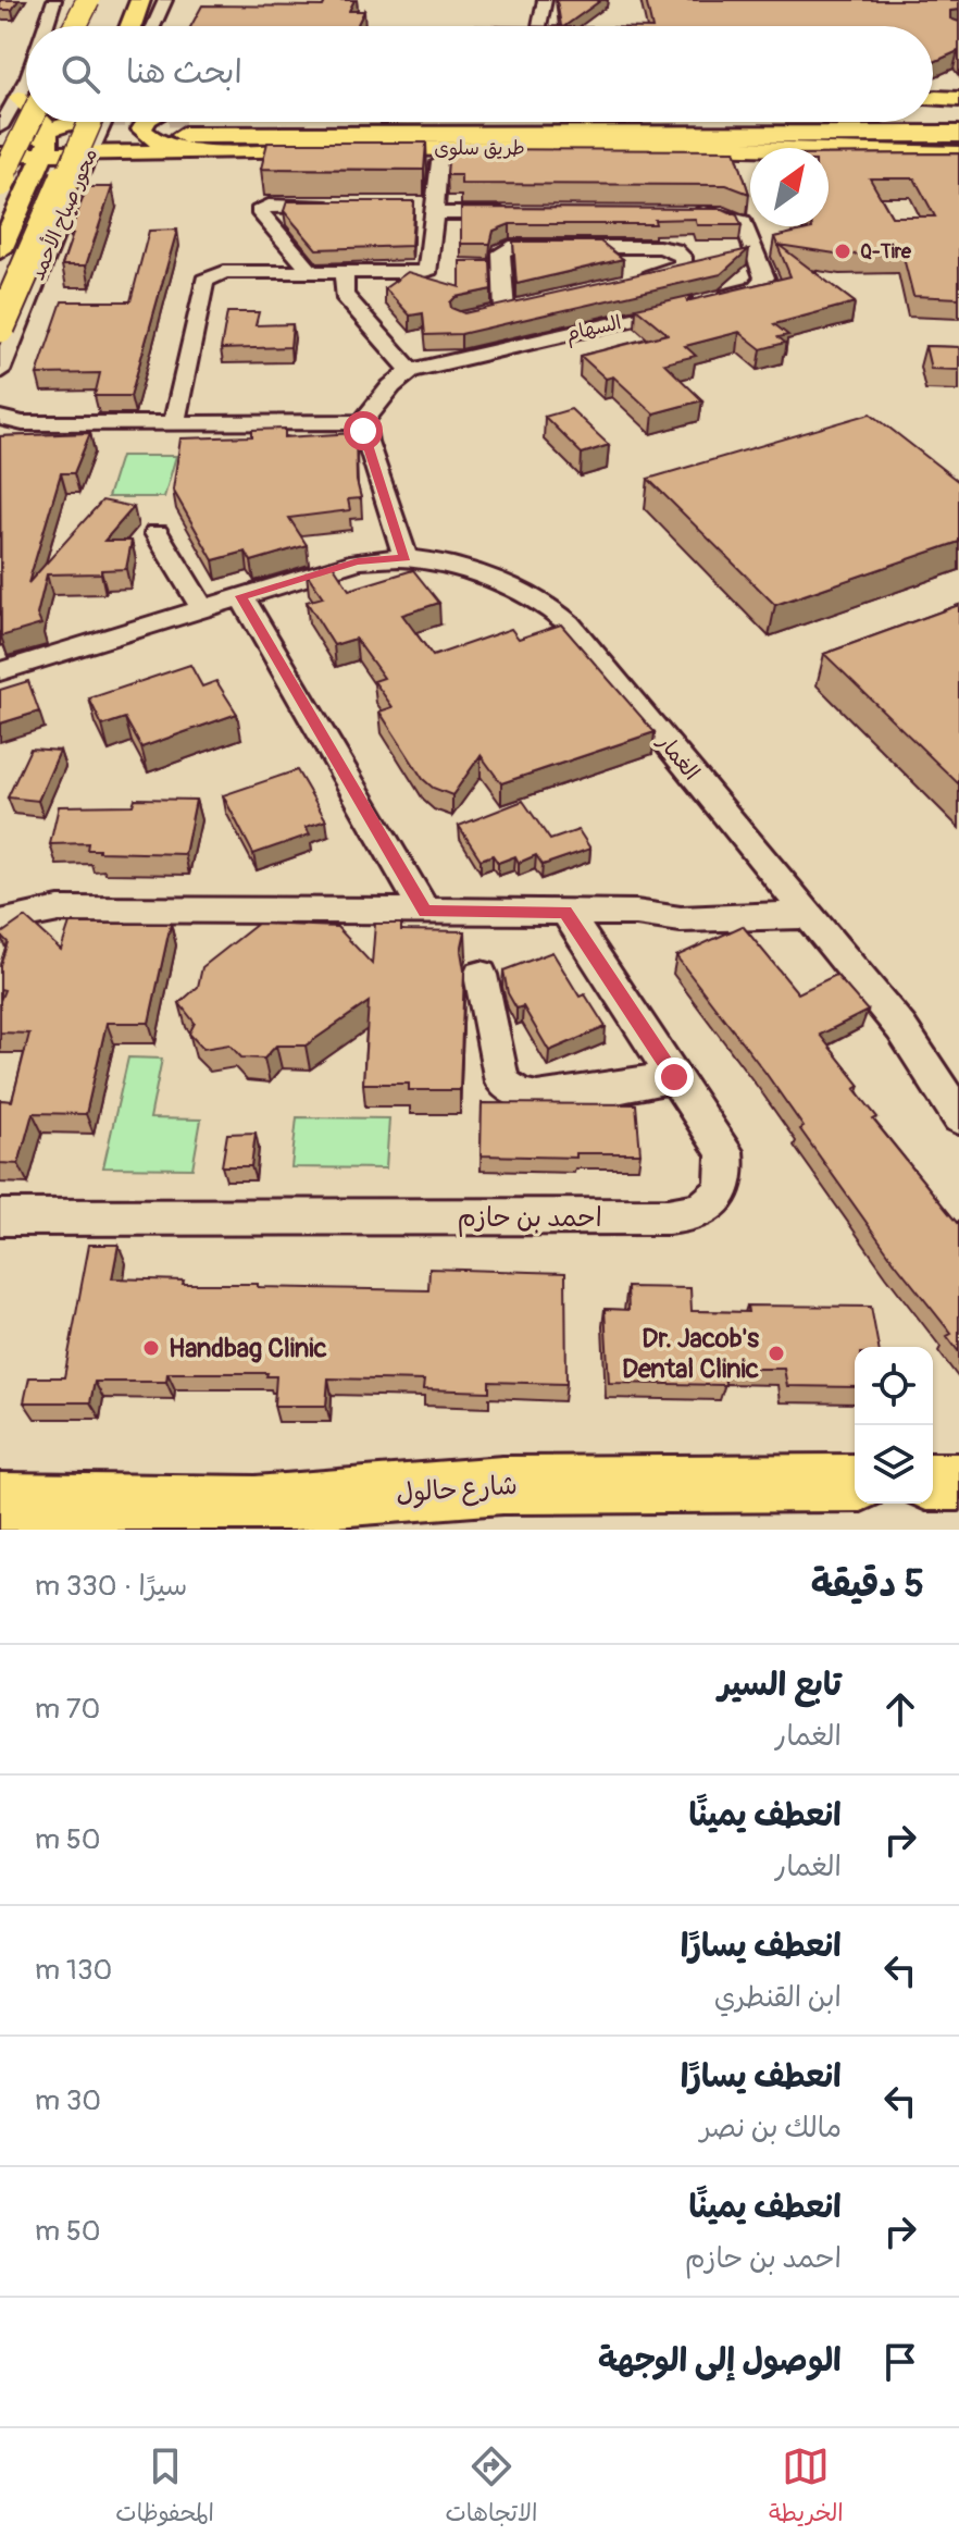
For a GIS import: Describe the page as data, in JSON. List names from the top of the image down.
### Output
{
  "streets": {
    "highway": ["طريق سلوى", "محور صباح الأحمد"],
    "main road": ["شارع حالول"],
    "street": ["السهام", "الغمار", "احمد بن حازم"]
  },
  "crossings": [
    ["طريق سلوى", "محور صباح الأحمد"]
  ],
  "places": ["Q-Tire", "Handbag Clinic", "Dr. Jacob's Dental Clinic"],
  "north": "top right",
  "page": {
    "search": "ابحث هنا",
    "heading": ["5 دقيقة", "سيرًا · 330 m"],
    "list": [
      ["تابع السير", "الغمار", "70 m"],
      ["انعطف يمينًا", "الغمار", "50 m"],
      ["انعطف يسارًا", "ابن القنطري", "130 m"],
      ["انعطف يسارًا", "مالك بن نصر", "30 m"],
      ["انعطف يمينًا", "احمد بن حازم", "50 m"],
      "الوصول إلى الوجهة"
    ],
    "nav": ["الخريطة", "الاتجاهات", "المحفوظات"]
  }
}
